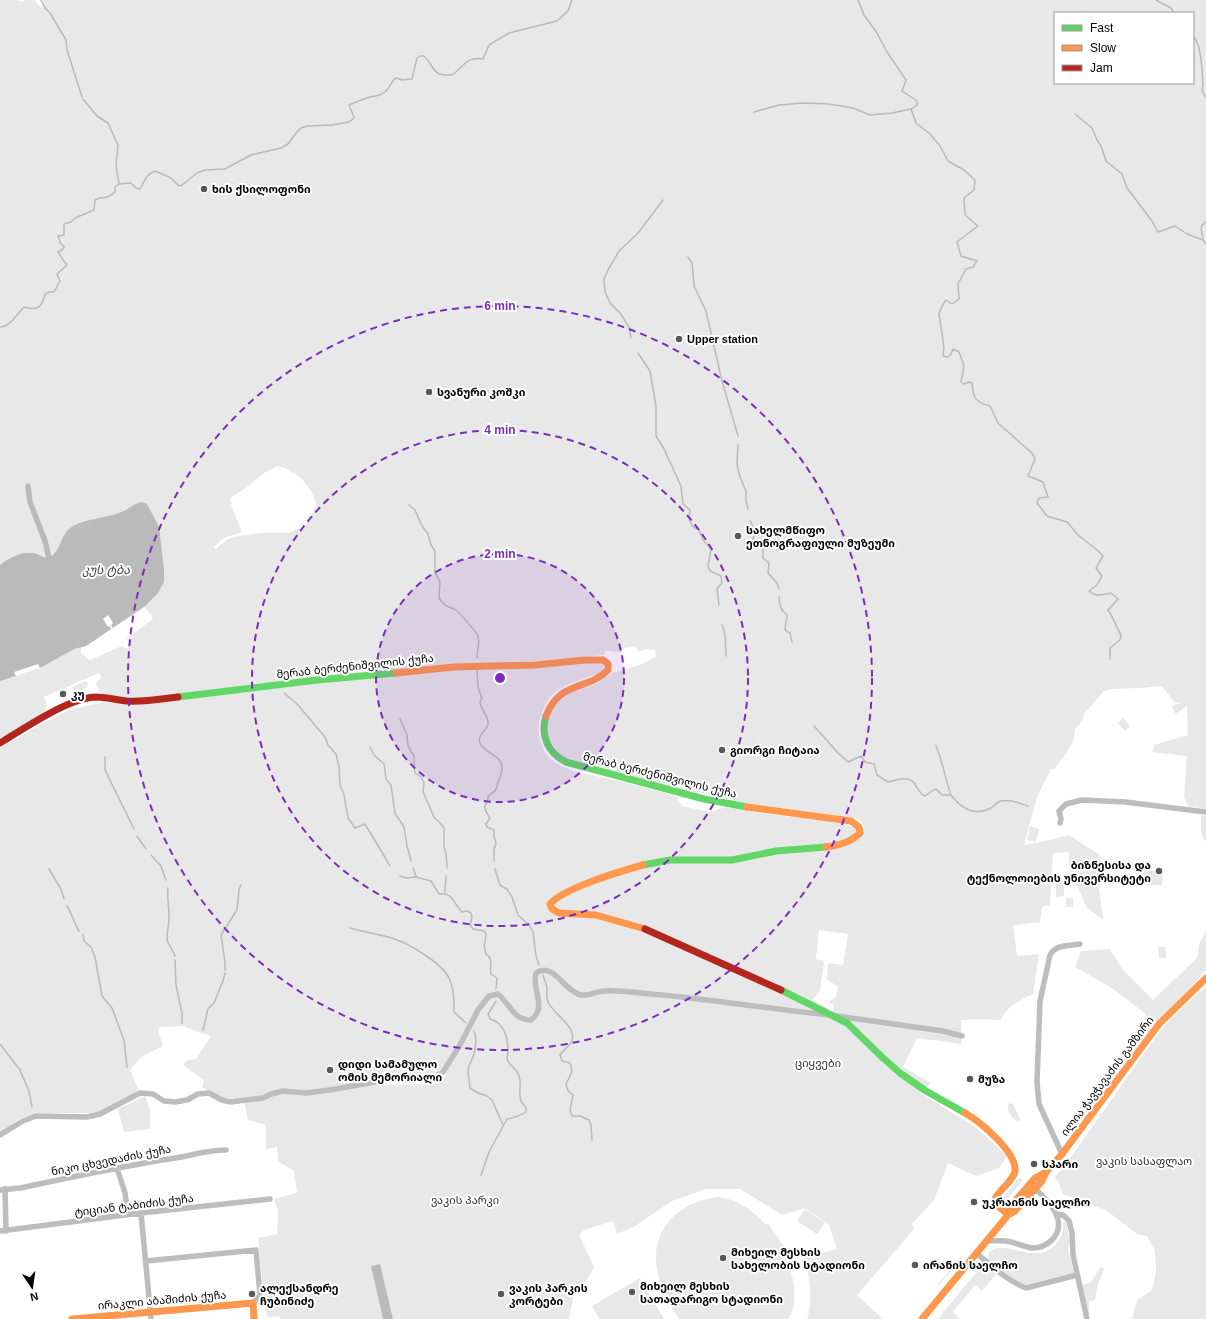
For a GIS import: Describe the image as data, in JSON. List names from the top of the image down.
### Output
{
  "streets": {
    "street": [
      "მერაბ ბერძენიშვილის ქუჩა",
      "ილია ჭავჭავაძის გამზირი",
      "ნიკო ცხვედაძის ქუჩა",
      "ტიციან ტაბიძის ქუჩა",
      "ირაკლი აბაშიძის ქუჩა"
    ]
  },
  "crossings": [
    ["მერაბ ბერძენიშვილის ქუჩა", "ილია ჭავჭავაძის გამზირი"]
  ],
  "water": ["კუს ტბა"],
  "parks": ["ციყვები", "ვაკის სასაფლაო", "ვაკის პარკი"],
  "places": [
    "ხის ქსილოფონი",
    "Upper station",
    "სვანური კოშკი",
    "სახელმწიფო ეთნოგრაფიული მუზეუმი",
    "კუ",
    "გიორგი ჩიტაია",
    "ბიზნესისა და ტექნოლოიების უნივერსიტეტი",
    "დიდი სამამულო ომის მემორიალი",
    "მუზა",
    "სპარი",
    "უკრაინის საელჩო",
    "მიხეილ მესხის სახელობის სტადიონი",
    "ირანის საელჩო",
    "მიხეილ მესხის სათადარიგო სტადიონი",
    "ალექსანდრე ჩუბინიძე",
    "ვაკის პარკის კორტები"
  ],
  "legend": ["Fast", "Slow", "Jam"],
  "north": "bottom",
  "rings": ["6 min", "4 min", "2 min"]
}
